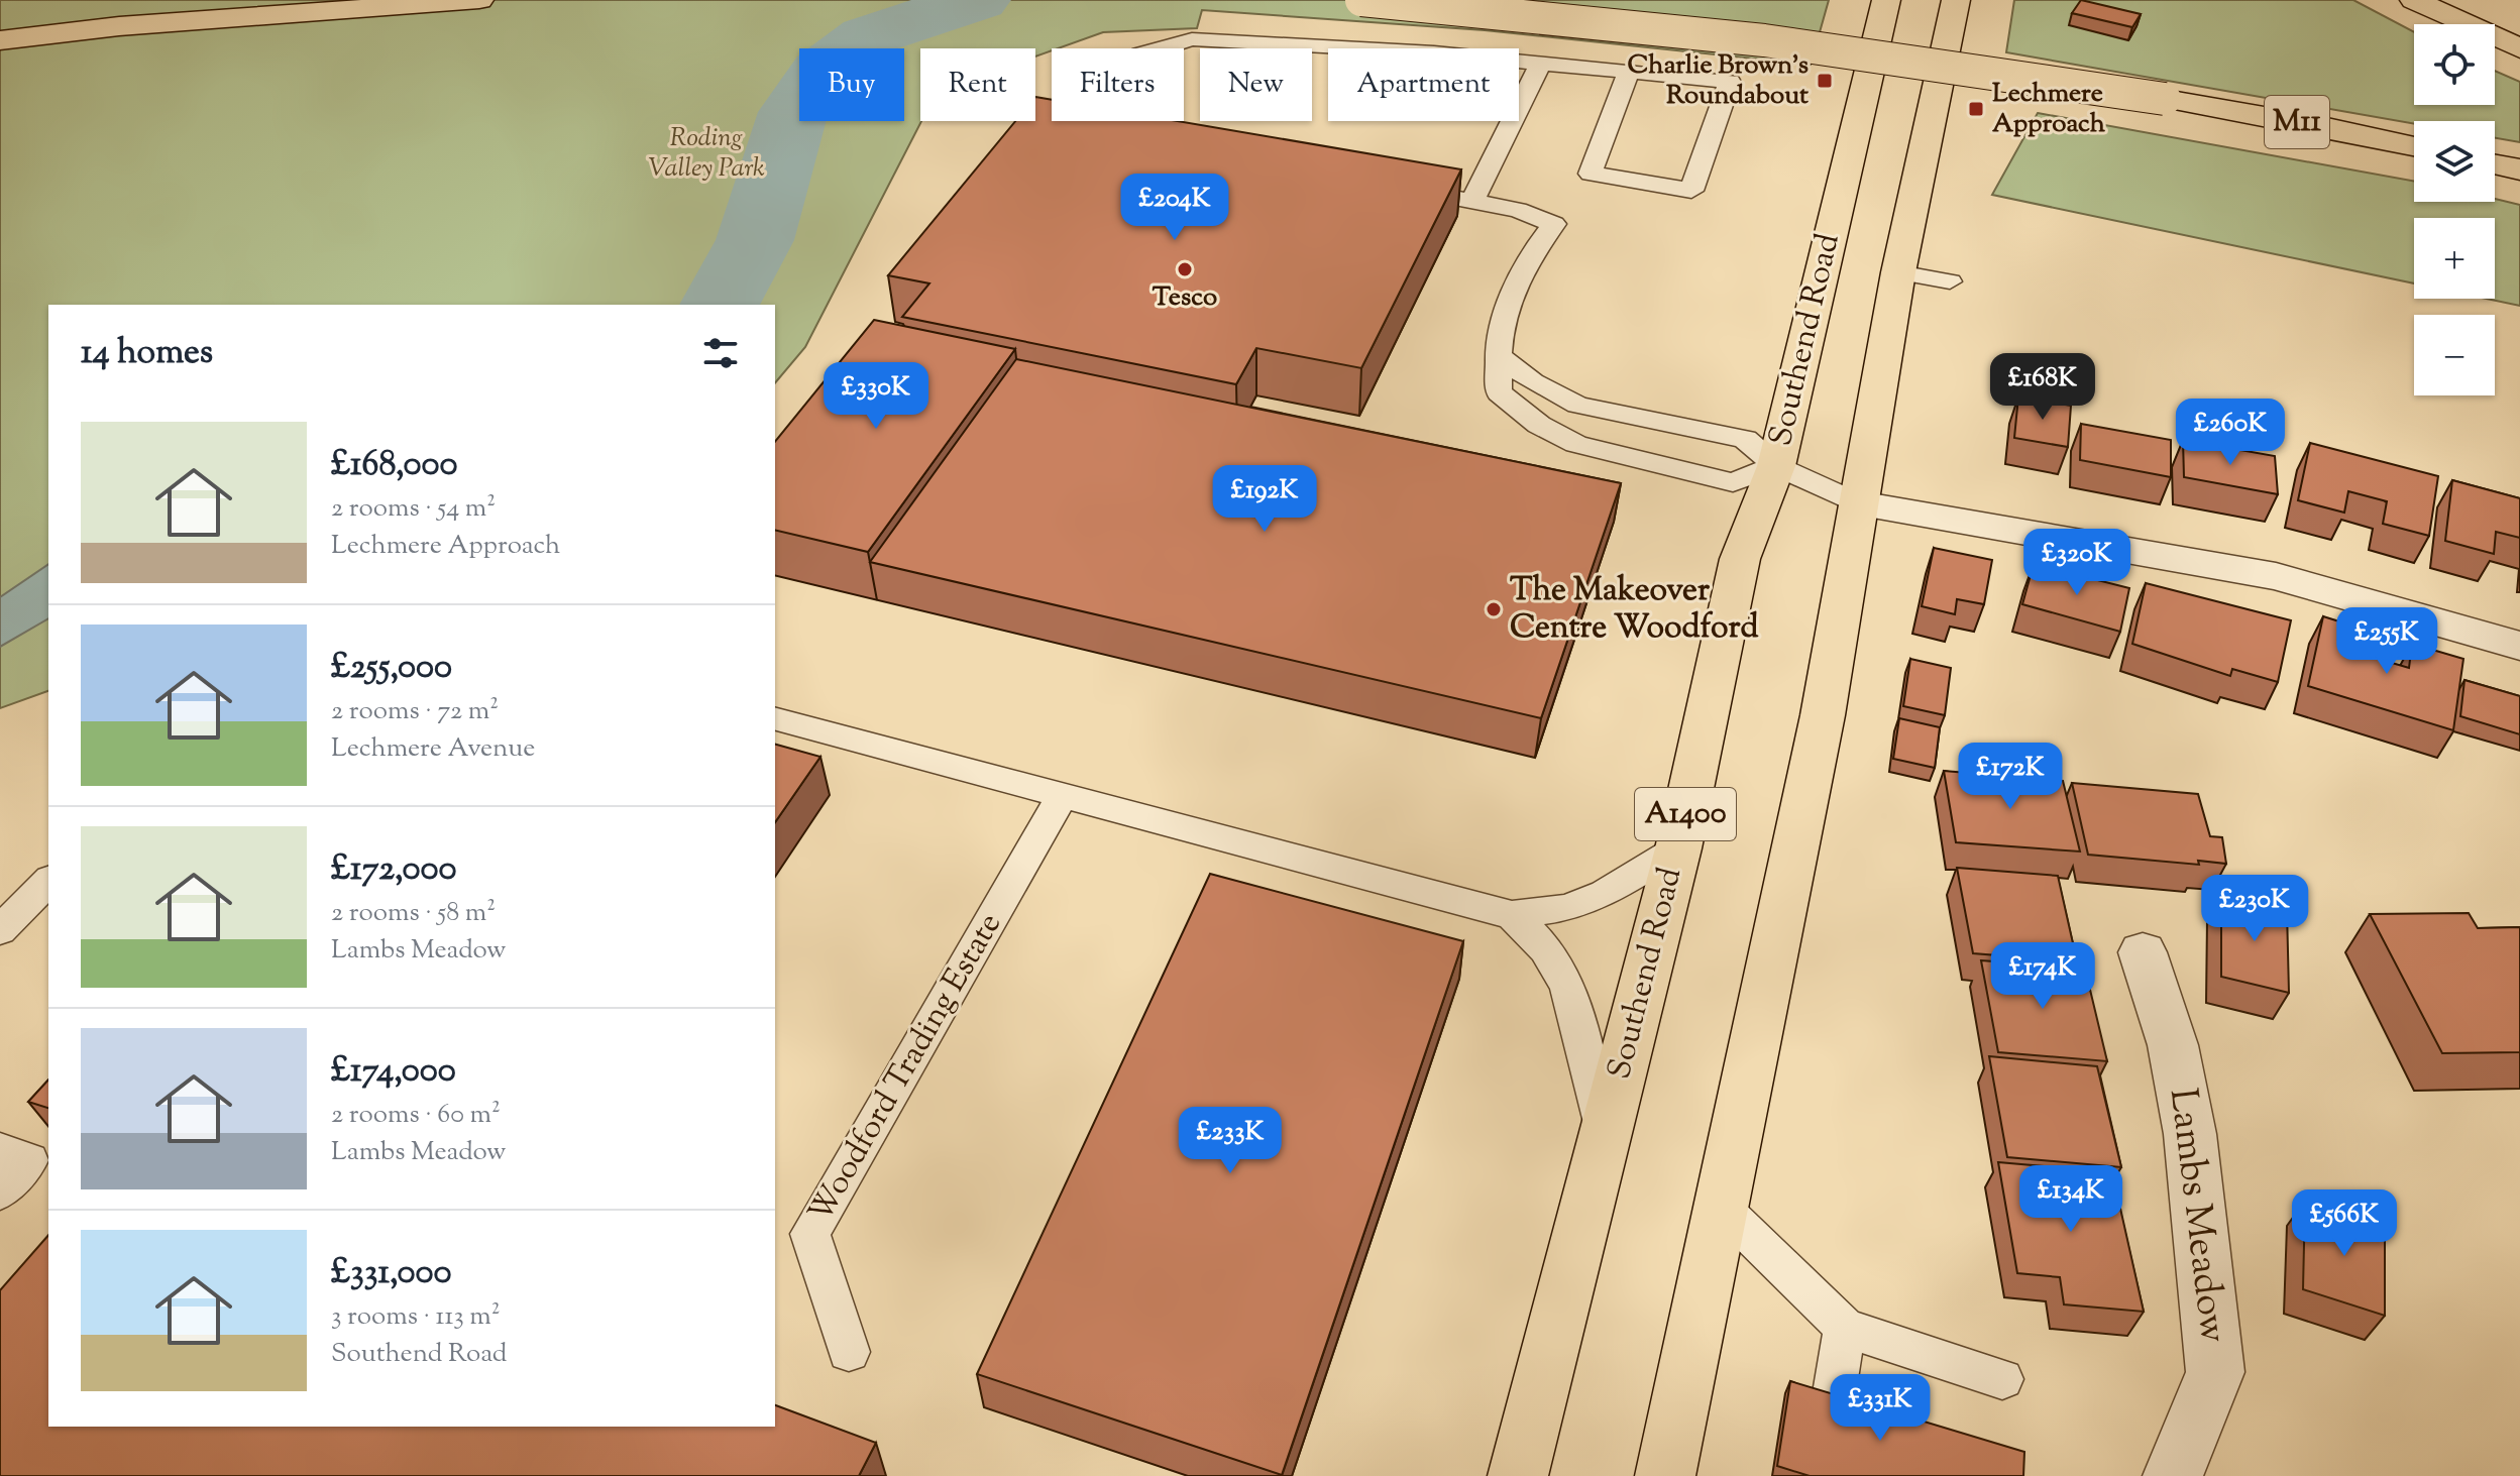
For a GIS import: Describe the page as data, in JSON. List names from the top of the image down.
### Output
{
  "streets": {
    "highway": ["M11", "Southend Road", "A1400"],
    "street": ["Lambs Meadow"],
    "lane": ["Woodford Trading Estate"]
  },
  "parks": ["Roding Valley Park"],
  "places": {
    "transit": ["Charlie Brown's Roundabout", "Lechmere Approach"],
    "other": ["Tesco", "The Makeover Centre Woodford"]
  },
  "page": {
    "map_buttons": ["+", "−"],
    "chip": [
      "Buy",
      "Rent",
      "Filters",
      "New",
      "Apartment"
    ],
    "price": [
      "£204K",
      "£168K",
      "£330K",
      "£260K",
      "£192K",
      "£320K",
      "£255K",
      "£172K",
      "£230K",
      "£174K",
      "£233K",
      "£134K",
      "£566K",
      "£331K"
    ],
    "heading": "14 homes",
    "list": [
      {
        "name": "£168,000",
        "note": "2 rooms · 54 m² · Lechmere Approach"
      },
      {
        "name": "£255,000",
        "note": "2 rooms · 72 m² · Lechmere Avenue"
      },
      {
        "name": "£172,000",
        "note": "2 rooms · 58 m² · Lambs Meadow"
      },
      {
        "name": "£174,000",
        "note": "2 rooms · 60 m² · Lambs Meadow"
      },
      {
        "name": "£331,000",
        "note": "3 rooms · 113 m² · Southend Road"
      }
    ]
  }
}
